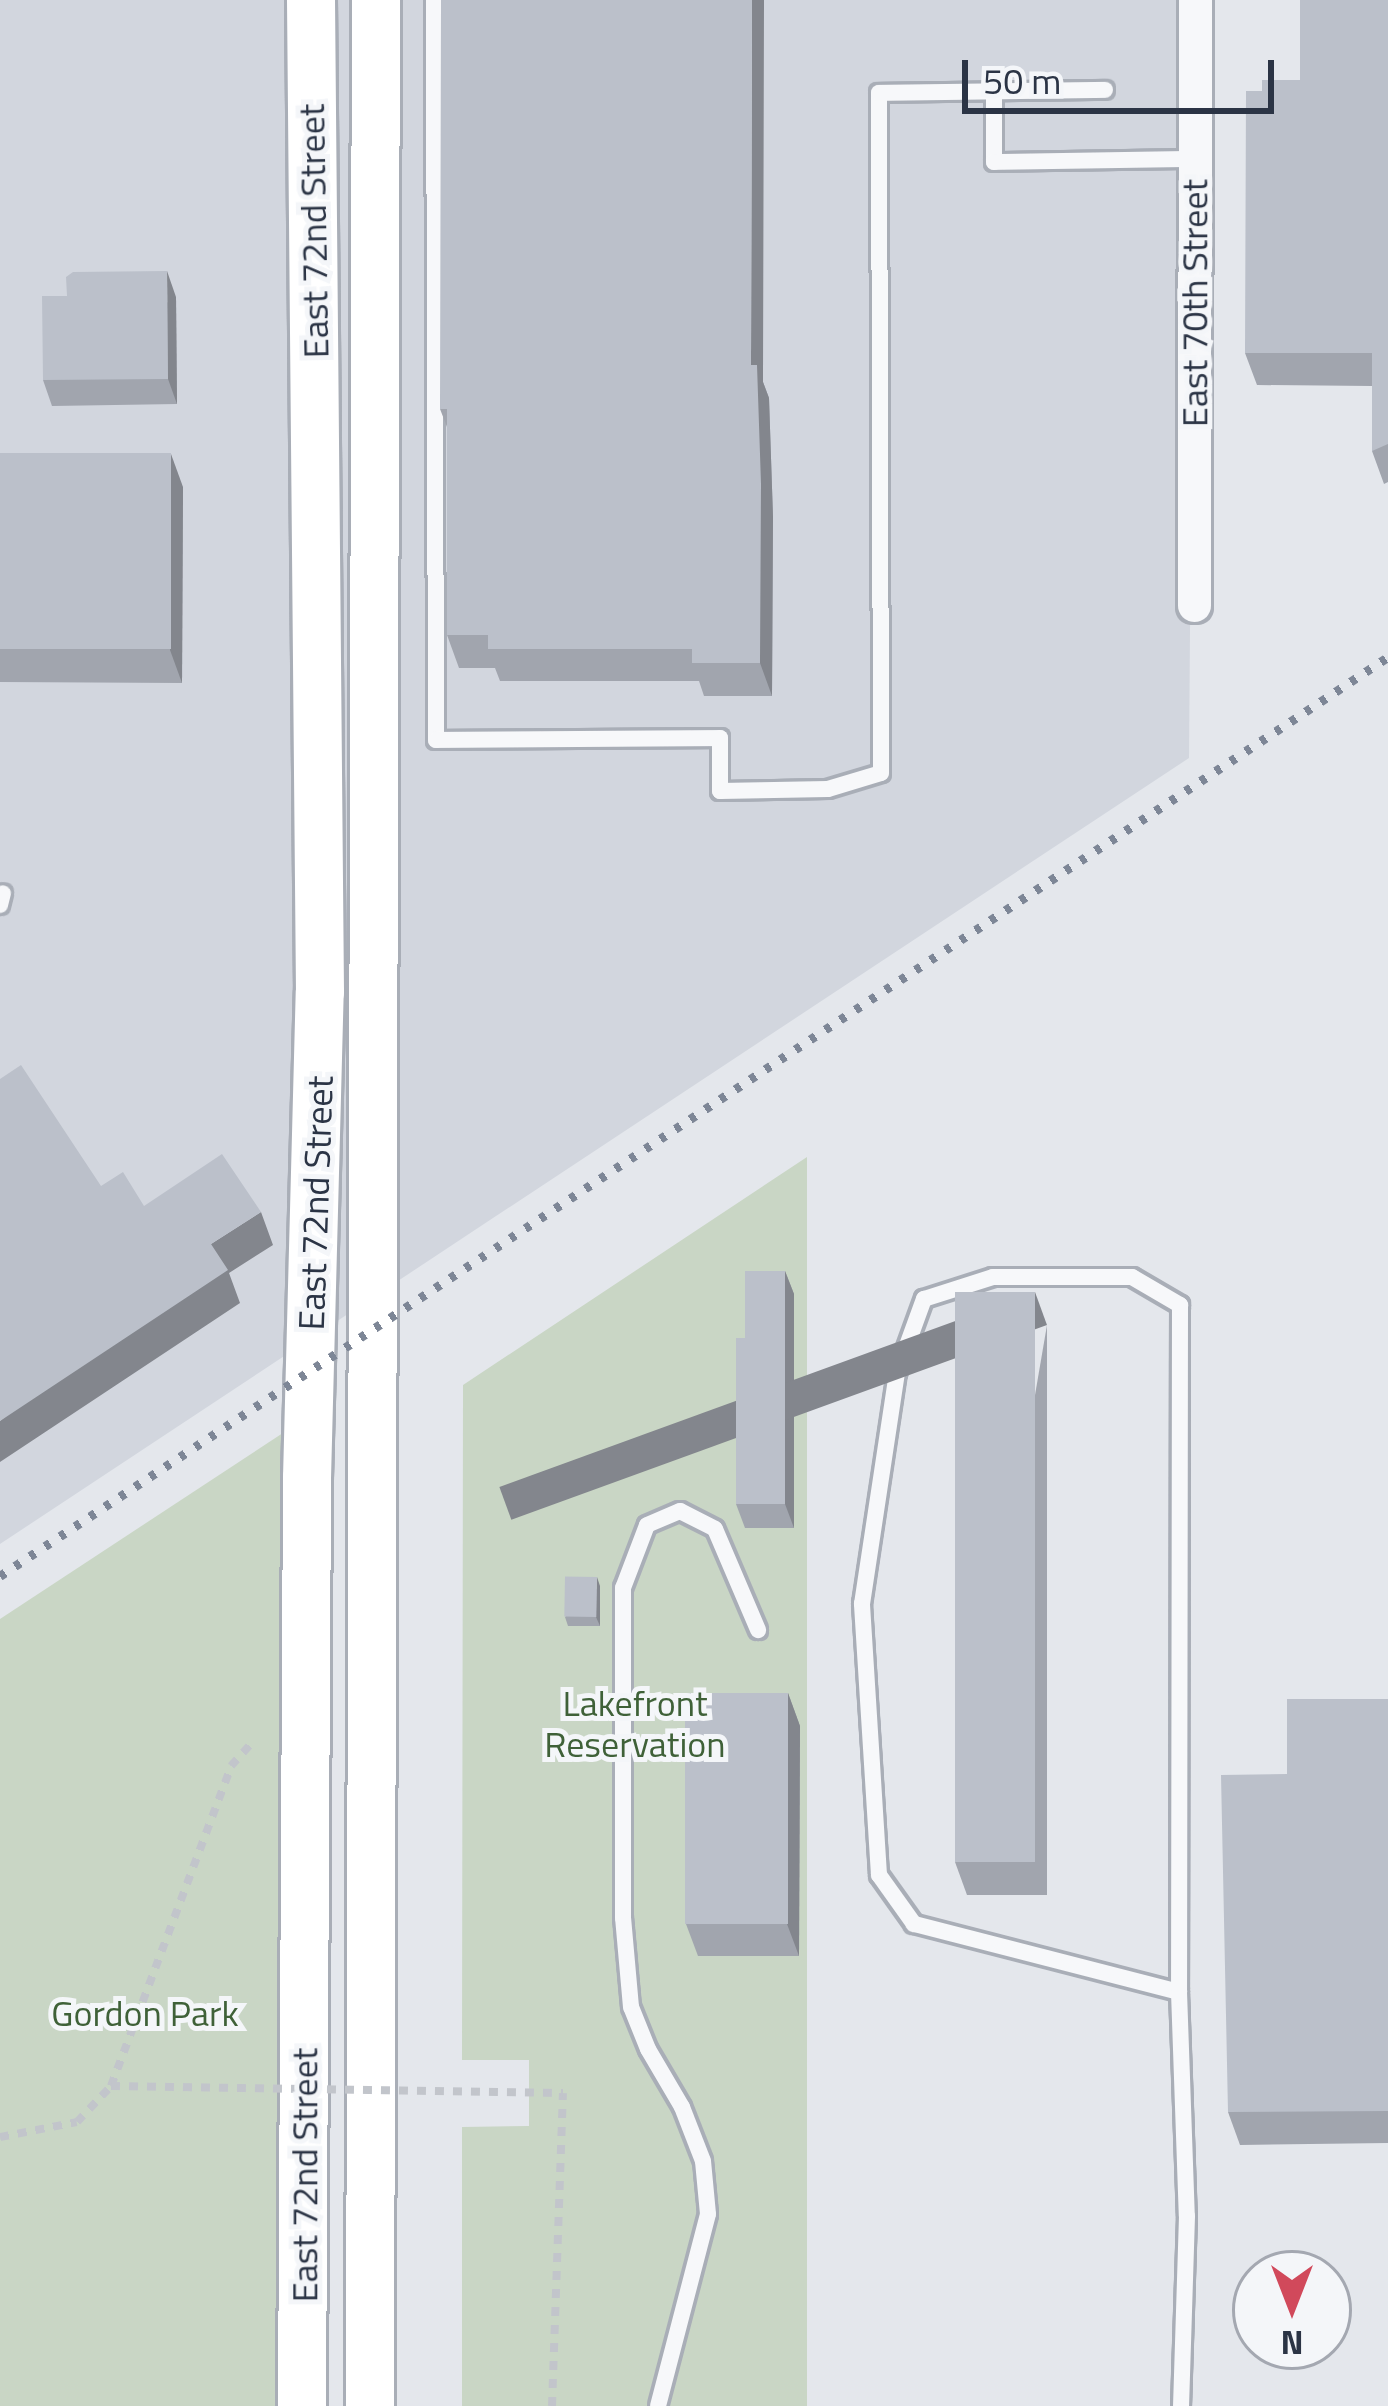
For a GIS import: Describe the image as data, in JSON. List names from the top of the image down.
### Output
{
  "streets": {
    "main road": ["East 72nd Street"],
    "street": ["East 70th Street"]
  },
  "parks": ["Lakefront Reservation", "Gordon Park"],
  "scale_bar": "50 m",
  "north": "bottom"
}
